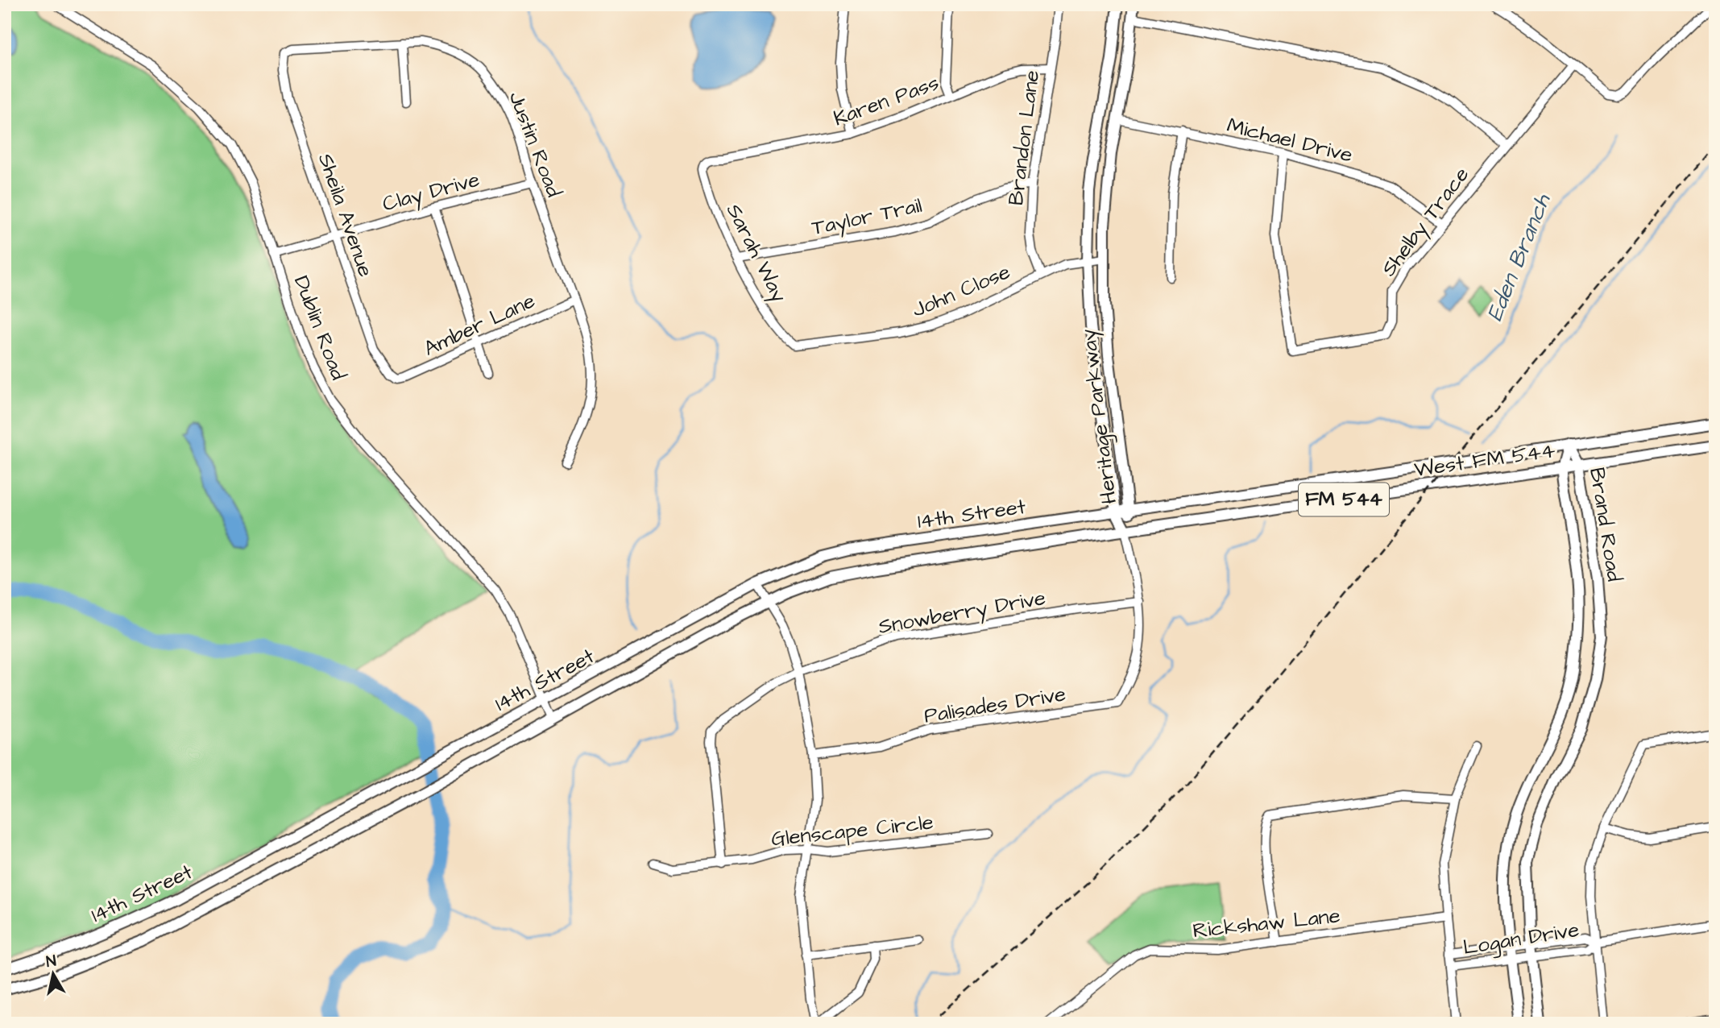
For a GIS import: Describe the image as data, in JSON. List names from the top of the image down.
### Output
{
  "streets": {
    "main road": [
      "Heritage Parkway",
      "West FM 544",
      "FM 544",
      "14th Street",
      "Brand Road"
    ],
    "street": [
      "Karen Pass",
      "Brandon Lane",
      "Michael Drive",
      "Justin Road",
      "Clay Drive",
      "Sheila Avenue",
      "Taylor Trail",
      "Shelby Trace",
      "Sarah Way",
      "John Close",
      "Amber Lane",
      "Dublin Road",
      "Snowberry Drive",
      "Palisades Drive",
      "Glenscape Circle",
      "Rickshaw Lane",
      "Logan Drive"
    ]
  },
  "crossings": [
    ["Karen Pass", "Brandon Lane"],
    ["Karen Pass", "Sarah Way"],
    ["Brandon Lane", "Taylor Trail"],
    ["Brandon Lane", "John Close"],
    ["Michael Drive", "Shelby Trace"],
    ["Michael Drive", "Heritage Parkway"],
    ["Justin Road", "Clay Drive"],
    ["Justin Road", "Sheila Avenue"],
    ["Justin Road", "Amber Lane"],
    ["Clay Drive", "Sheila Avenue"],
    ["Clay Drive", "Dublin Road"],
    ["Sheila Avenue", "Amber Lane"],
    ["Taylor Trail", "Sarah Way"],
    ["Sarah Way", "John Close"],
    ["John Close", "Heritage Parkway"],
    ["Dublin Road", "14th Street"],
    ["Heritage Parkway", "West FM 544"],
    ["Heritage Parkway", "14th Street"],
    ["West FM 544", "14th Street"],
    ["West FM 544", "Brand Road"],
    ["Brand Road", "Logan Drive"],
    ["Snowberry Drive", "Palisades Drive"],
    ["Snowberry Drive", "Glenscape Circle"]
  ],
  "water": ["Eden Branch"],
  "north": "top"
}
